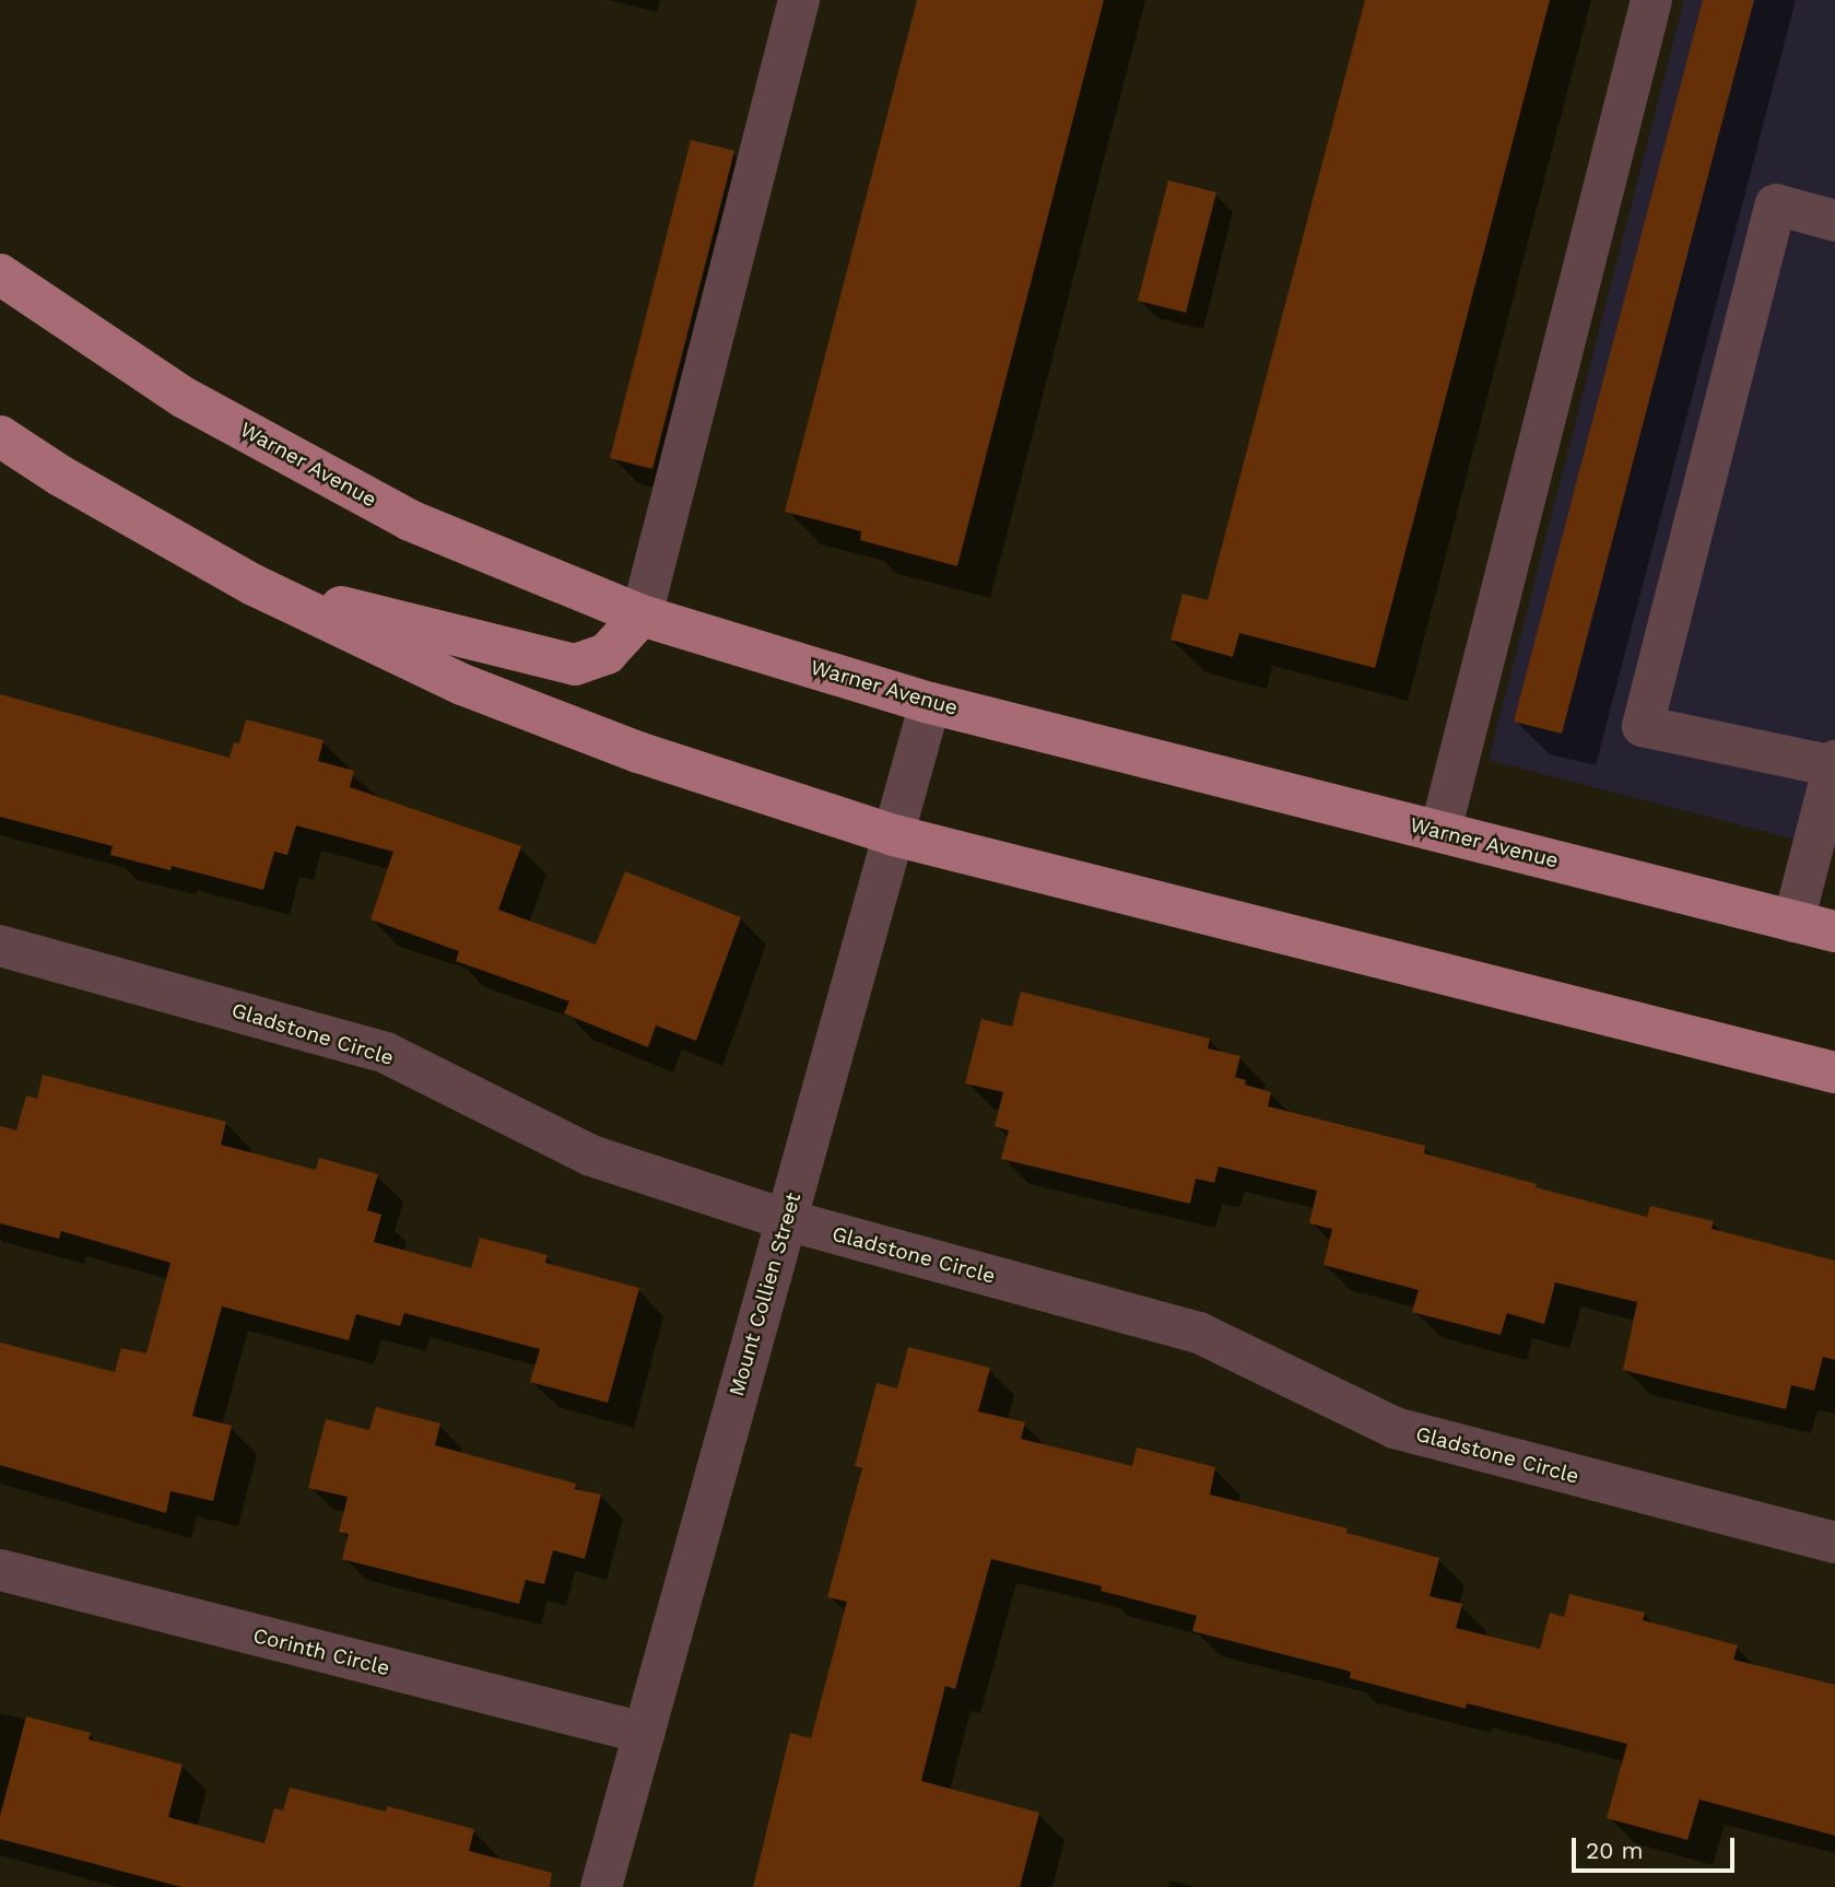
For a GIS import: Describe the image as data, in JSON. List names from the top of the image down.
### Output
{
  "streets": {
    "main road": ["Warner Avenue"],
    "street": ["Gladstone Circle", "Mount Collien Street", "Corinth Circle"]
  },
  "crossings": [
    ["Warner Avenue", "Mount Collien Street"],
    ["Gladstone Circle", "Mount Collien Street"],
    ["Mount Collien Street", "Corinth Circle"]
  ],
  "scale_bar": "20 m"
}
